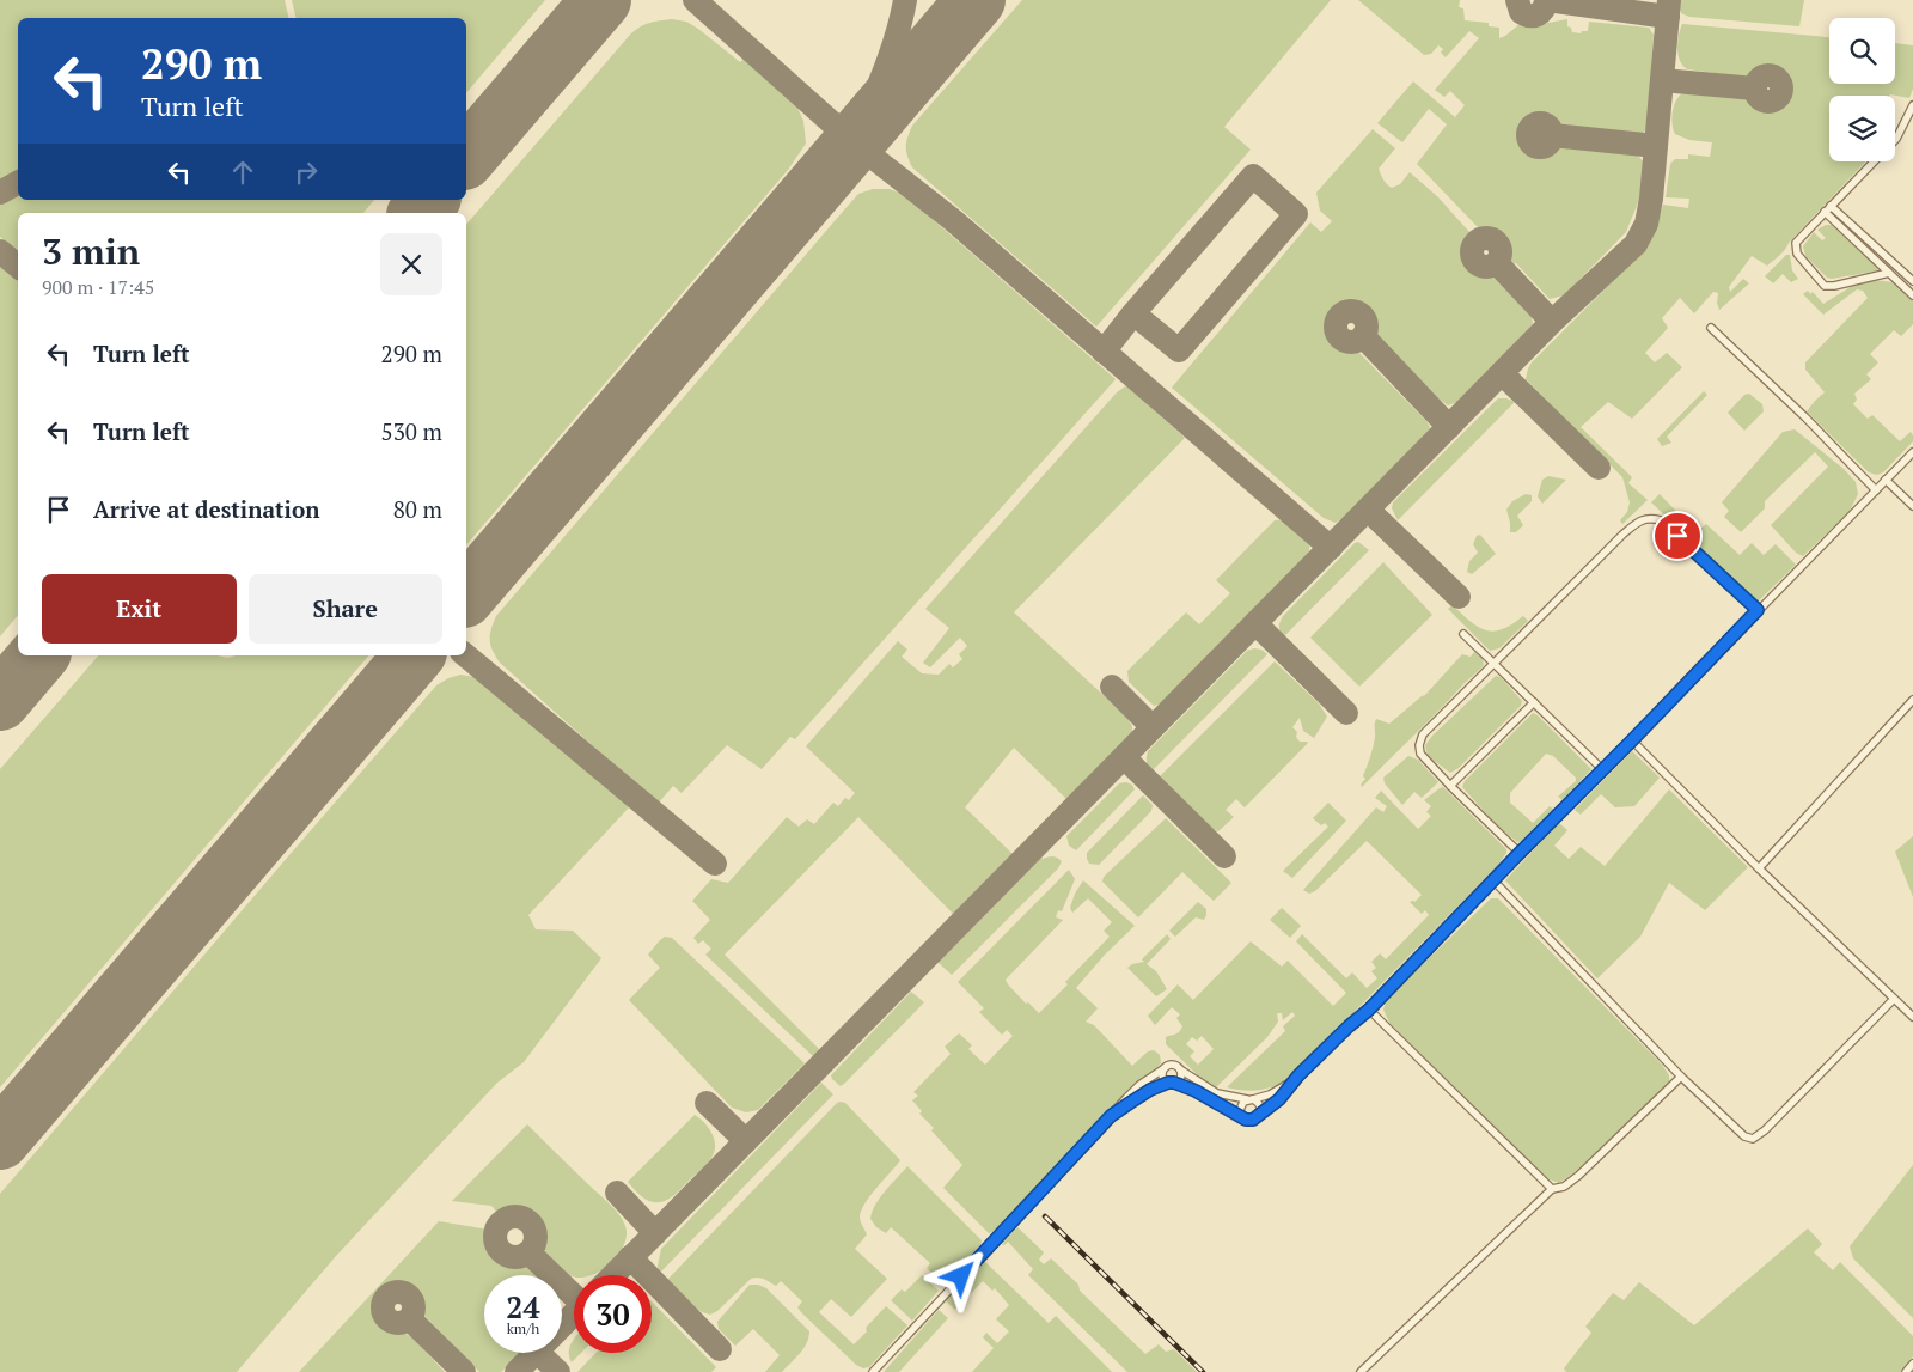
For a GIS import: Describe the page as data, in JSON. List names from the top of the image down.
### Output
{
  "page": {
    "turn": ["290 m", "Turn left"],
    "heading": ["3 min", "900 m · 17:45"],
    "list": [
      {
        "name": "Turn left",
        "value": "290 m"
      },
      {
        "name": "Turn left",
        "value": "530 m"
      },
      {
        "name": "Arrive at destination",
        "value": "80 m"
      }
    ],
    "buttons": ["Exit", "Share"],
    "speed": "24 km/h",
    "limit": "30"
  }
}
